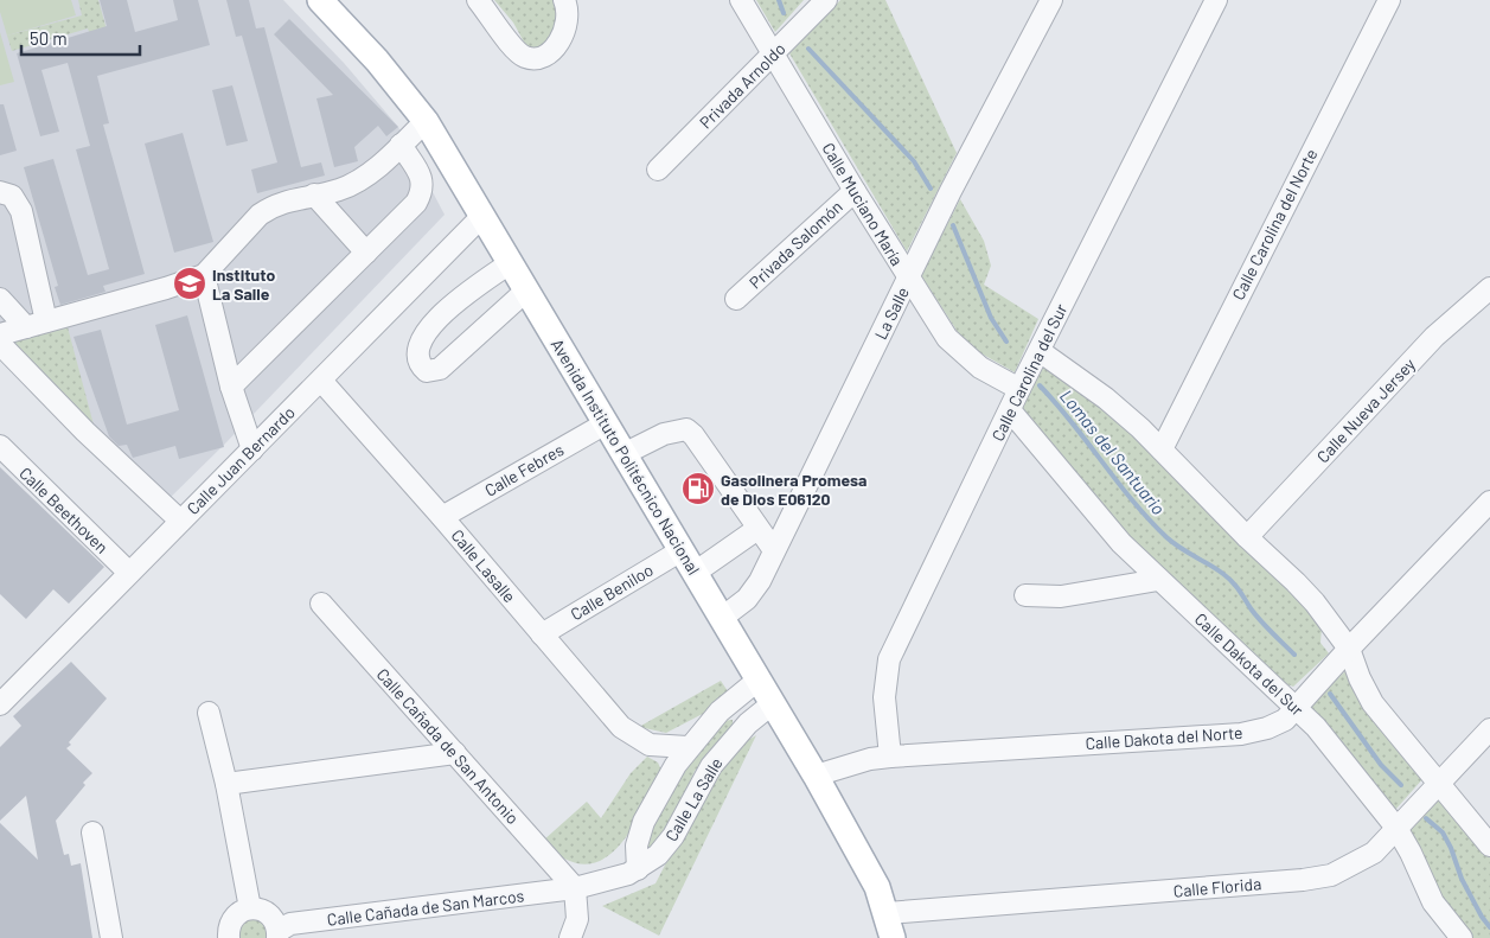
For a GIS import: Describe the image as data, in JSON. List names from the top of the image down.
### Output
{
  "streets": {
    "main road": ["Avenida Instituto Politécnico Nacional"],
    "street": [
      "Privada Arnoldo",
      "Calle Muciano María",
      "Calle Carolina del Norte",
      "Privada Salomón",
      "La Salle",
      "Calle Carolina del Sur",
      "Calle Nueva Jersey",
      "Calle Juan Bernardo",
      "Calle Febres",
      "Calle Beethoven",
      "Calle Lasalle",
      "Calle Beniloo",
      "Calle Dakota del Sur",
      "Calle Dakota del Norte",
      "Calle Cañada de San Antonio",
      "Calle La Salle",
      "Calle Florida",
      "Calle Cañada de San Marcos"
    ]
  },
  "crossings": [
    ["Privada Arnoldo", "Calle Muciano María"],
    ["Calle Muciano María", "Privada Salomón"],
    ["Calle Muciano María", "La Salle"],
    ["Calle Muciano María", "Calle Carolina del Sur"],
    ["La Salle", "Avenida Instituto Politécnico Nacional"],
    ["Calle Carolina del Sur", "Calle Dakota del Sur"],
    ["Calle Carolina del Sur", "Calle Dakota del Norte"],
    ["Avenida Instituto Politécnico Nacional", "Calle Juan Bernardo"],
    ["Avenida Instituto Politécnico Nacional", "Calle Febres"],
    ["Avenida Instituto Politécnico Nacional", "Calle Beniloo"],
    ["Avenida Instituto Politécnico Nacional", "Calle Dakota del Norte"],
    ["Avenida Instituto Politécnico Nacional", "Calle La Salle"],
    ["Avenida Instituto Politécnico Nacional", "Calle Florida"],
    ["Calle Juan Bernardo", "Calle Beethoven"],
    ["Calle Juan Bernardo", "Calle Lasalle"],
    ["Calle Febres", "Calle Lasalle"],
    ["Calle Lasalle", "Calle Beniloo"],
    ["Calle Lasalle", "Calle La Salle"],
    ["Calle Dakota del Sur", "Calle Dakota del Norte"],
    ["Calle Dakota del Sur", "Calle Florida"],
    ["Calle Cañada de San Antonio", "Calle La Salle"],
    ["Calle Cañada de San Antonio", "Calle Cañada de San Marcos"],
    ["Calle La Salle", "Calle Cañada de San Marcos"]
  ],
  "water": ["Lomas del Santuario"],
  "places": {
    "school or university": ["Instituto La Salle"],
    "fuel station": ["Gasolinera Promesa de Dios E06120"]
  },
  "scale_bar": "50 m"
}
